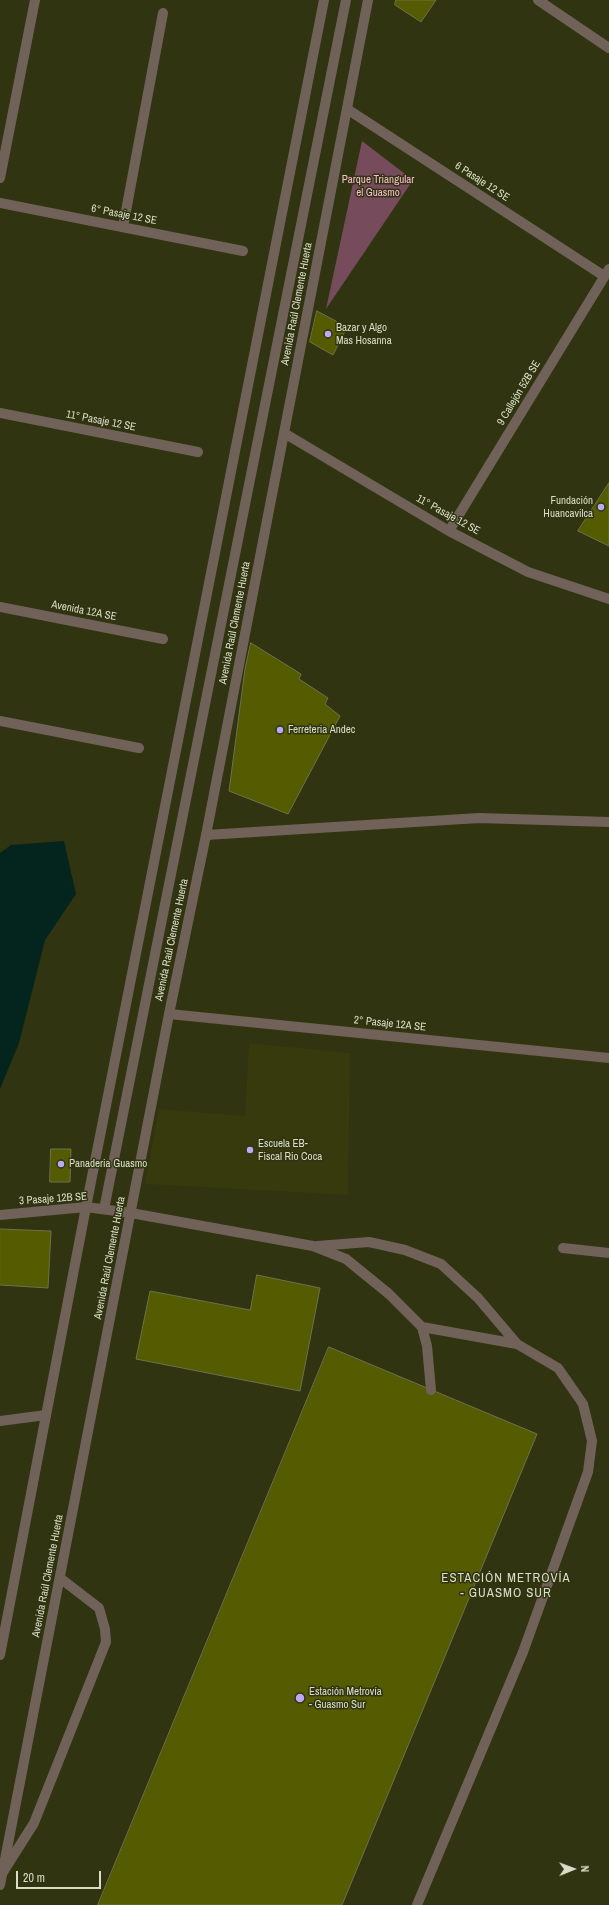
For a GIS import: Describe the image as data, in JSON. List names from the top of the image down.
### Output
{
  "streets": {
    "street": [
      "6 Pasaje 12 SE",
      "6° Pasaje 12 SE",
      "Avenida Raúl Clemente Huerta",
      "9 Callejón 52B SE",
      "11° Pasaje 12 SE",
      "Avenida 12A SE",
      "2° Pasaje 12A SE",
      "3 Pasaje 12B SE"
    ]
  },
  "crossings": [
    ["6 Pasaje 12 SE", "Avenida Raúl Clemente Huerta"],
    ["6 Pasaje 12 SE", "9 Callejón 52B SE"],
    ["Avenida Raúl Clemente Huerta", "11° Pasaje 12 SE"],
    ["Avenida Raúl Clemente Huerta", "2° Pasaje 12A SE"],
    ["Avenida Raúl Clemente Huerta", "3 Pasaje 12B SE"],
    ["9 Callejón 52B SE", "11° Pasaje 12 SE"]
  ],
  "districts": ["ESTACIÓN METROVÍA - GUASMO SUR"],
  "parks": ["Parque Triangular el Guasmo"],
  "places": [
    "Bazar y Algo Mas Hosanna",
    "Fundación Huancavilca",
    "Ferreteria Andec",
    "Escuela EB- Fiscal Rio Coca",
    "Panaderia Guasmo",
    "Estación Metrovía - Guasmo Sur"
  ],
  "scale_bar": "20 m",
  "north": "right"
}
